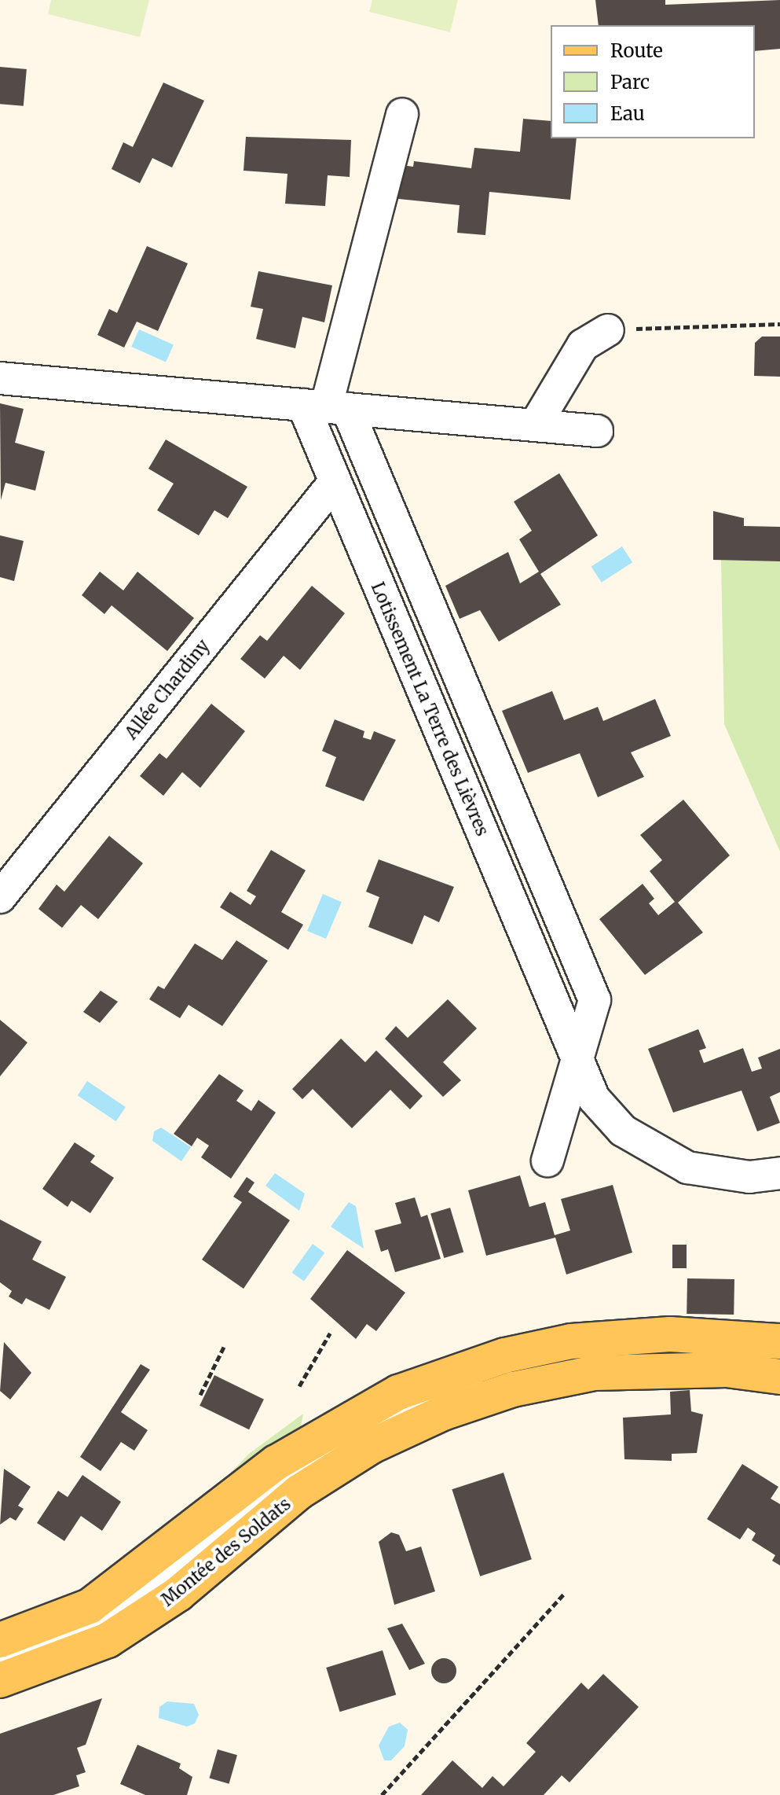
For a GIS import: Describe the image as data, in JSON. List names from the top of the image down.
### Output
{
  "streets": {
    "main road": ["Montée des Soldats"],
    "street": ["Allée Chardiny", "Lotissement La Terre des Lièvres"]
  },
  "crossings": [
    ["Allée Chardiny", "Lotissement La Terre des Lièvres"]
  ],
  "legend": ["Route", "Parc", "Eau"]
}
